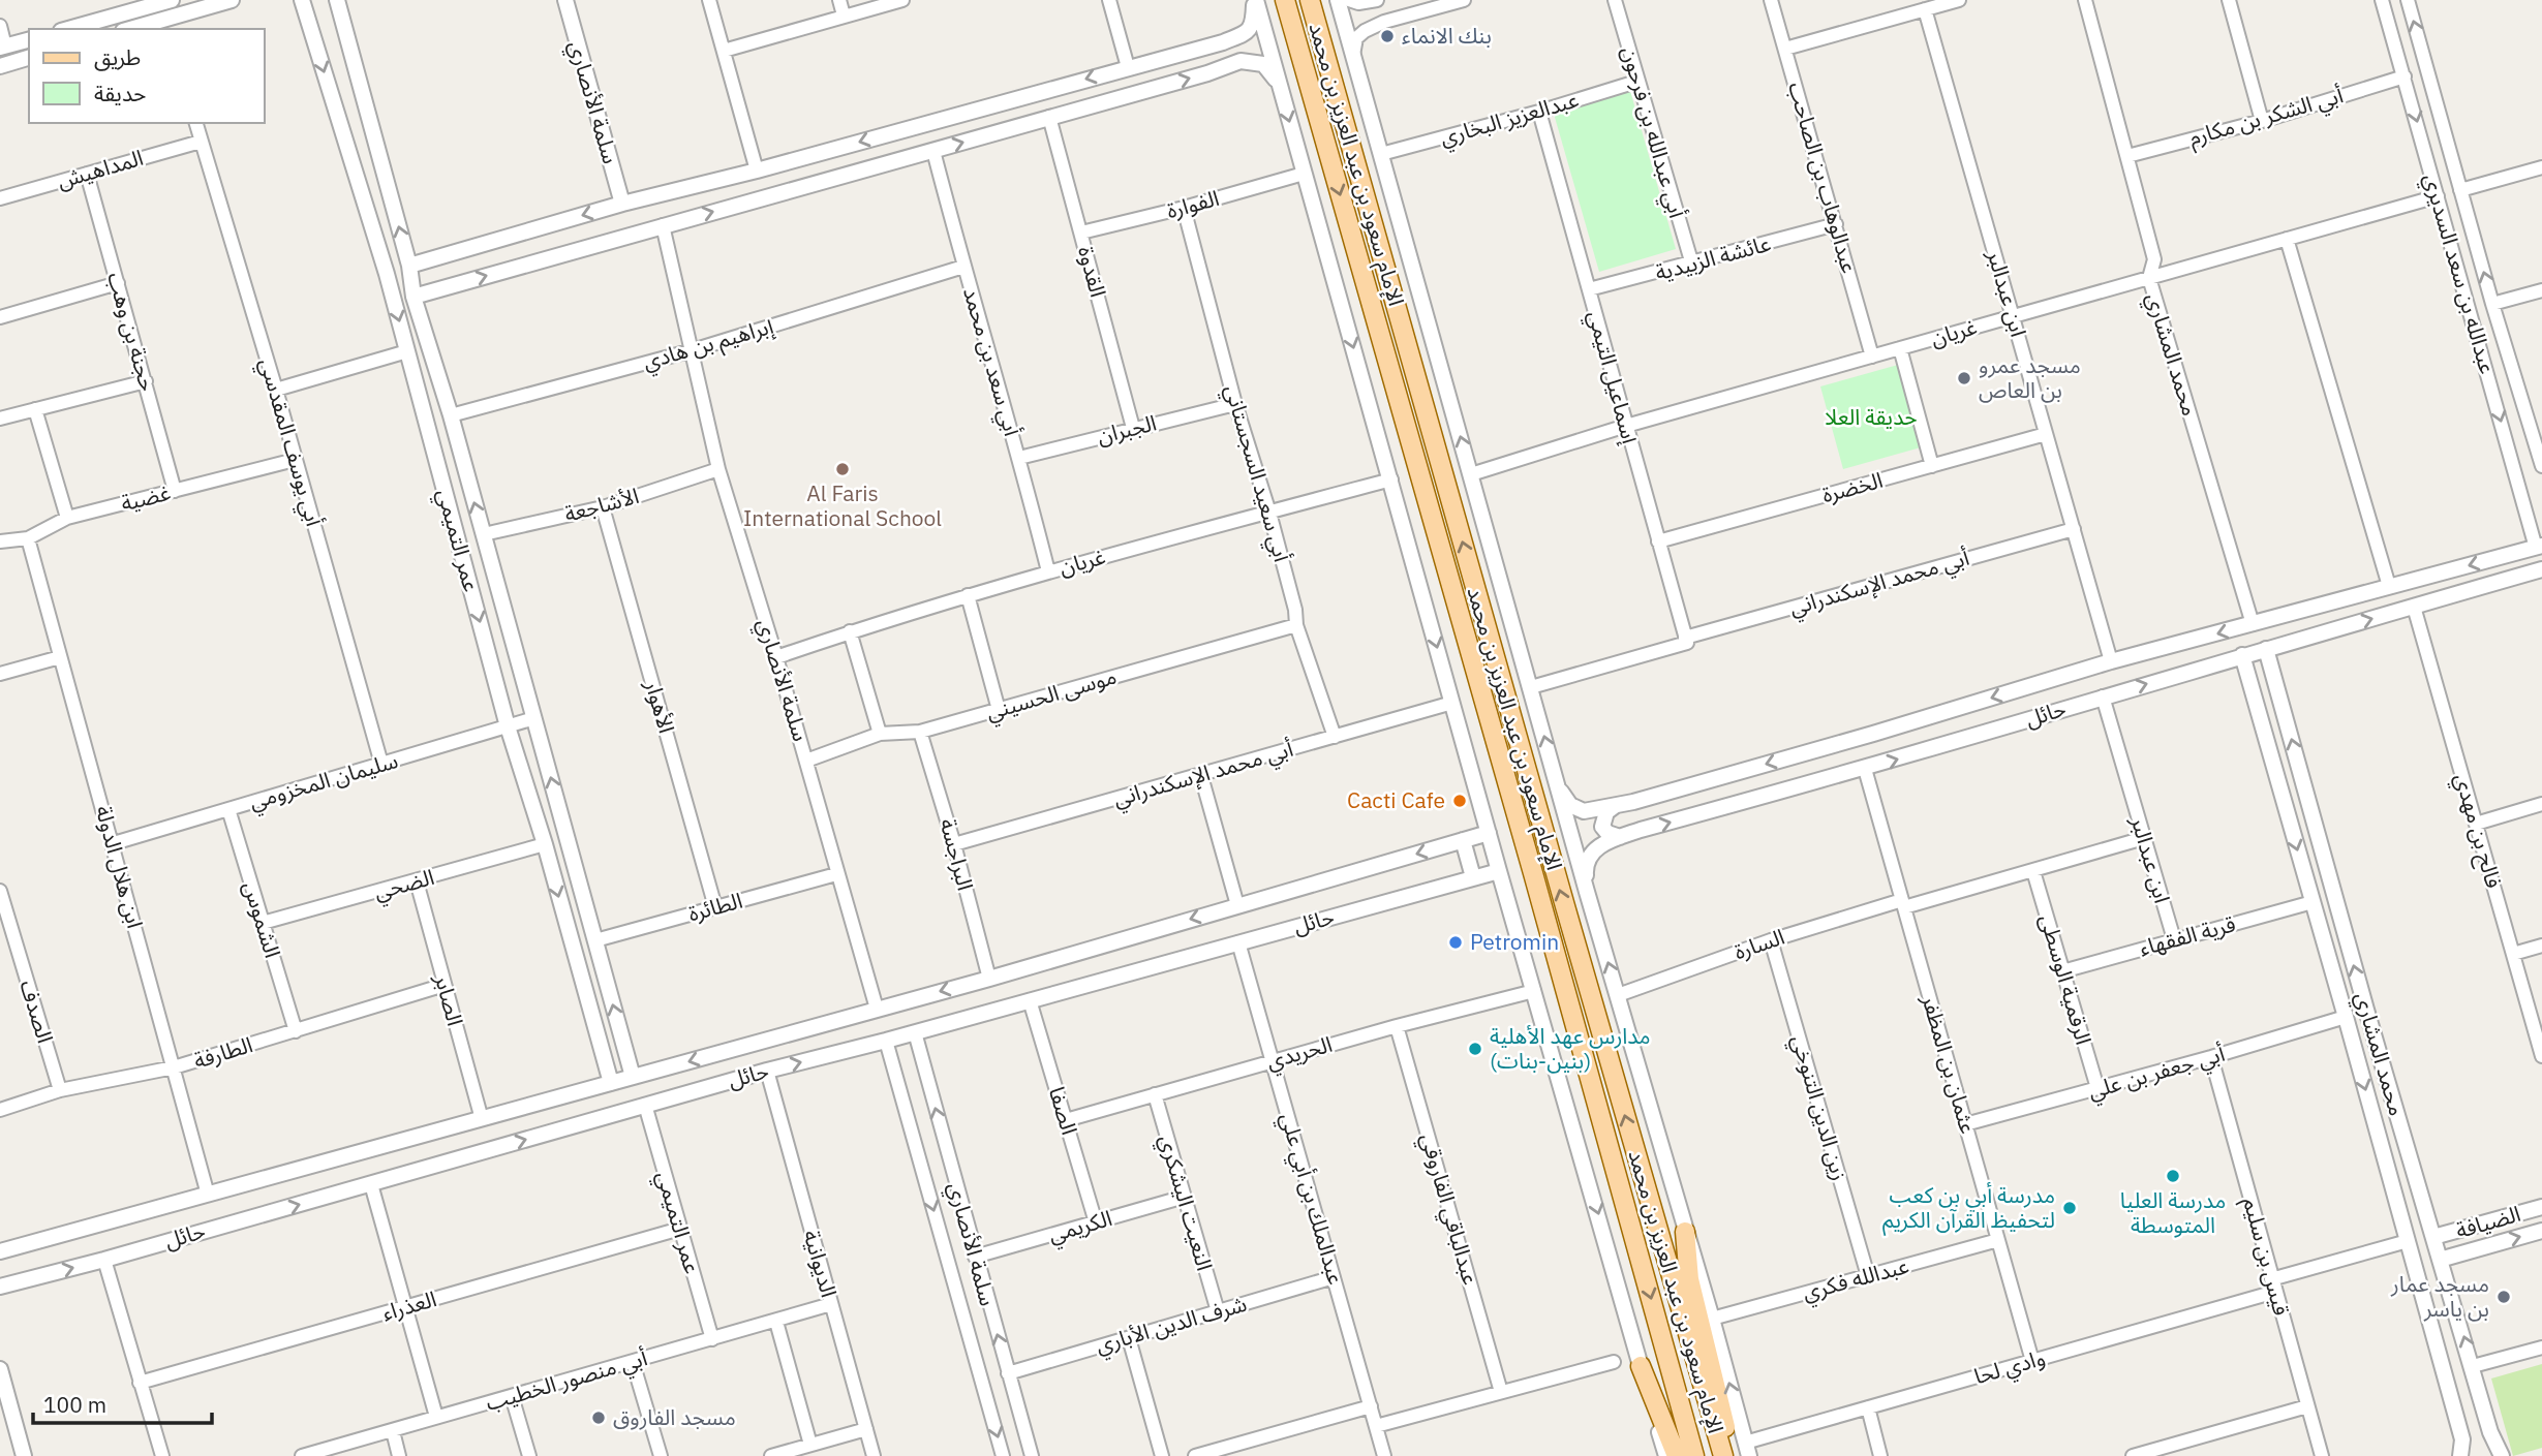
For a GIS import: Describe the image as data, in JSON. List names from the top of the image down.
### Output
{
  "streets": {
    "main road": ["الإمام سعود بن عبد العزيز بن محمد"],
    "street": [
      "سلمة الأنصاري",
      "أبي الشكر بن مكارم",
      "عبدالعزيز البخاري",
      "أبي عبدالله بن فرحون",
      "المداهيش",
      "عبدالوهاب بن الصاحب",
      "الفوارة",
      "عائشة الزبيدية",
      "القدوة",
      "عبدالله بن سعد السديري",
      "ابن عبدالبر",
      "حجنة بن وهب",
      "غريان",
      "إبراهيم بن هادي",
      "محمد المشاري",
      "أبي سعد بن محمد",
      "إسماعيل التيمي",
      "الجبران",
      "أبي يوسف المقدسي",
      "أبي سعيد السجستاني",
      "الخضرة",
      "غضية",
      "الأشاجعة",
      "عمر التميمي",
      "أبي محمد الإسكندراني",
      "موسى الحسيني",
      "الأهوار",
      "حائل",
      "سليمان المخزومي",
      "فالح بن مهدي",
      "البراجسة",
      "ابن هلال الدولة",
      "الضحي",
      "الطائرة",
      "الشموس",
      "قرية الفقهاء",
      "السارة",
      "الرقمية الوسطى",
      "الصابر",
      "الصدف",
      "الطارفة",
      "الحريدي",
      "عثمان بن المظفر",
      "أبي جعفر بن علي",
      "زين الدين التنوخي",
      "الصفا",
      "عبدالملك بن أبي علي",
      "النعيت اليشكري",
      "عبدالباقي الفاروقي",
      "الضيافة",
      "الكريمي",
      "قيس بن سليم",
      "الديوانية",
      "عبدالله فكري",
      "العذراء",
      "شرف الدين الأباري",
      "وادي لحا",
      "أبي منصور الخطيب"
    ]
  },
  "crossings": [
    ["سلمة الأنصاري", "غريان"],
    ["سلمة الأنصاري", "إبراهيم بن هادي"],
    ["سلمة الأنصاري", "الأشاجعة"],
    ["سلمة الأنصاري", "موسى الحسيني"],
    ["سلمة الأنصاري", "حائل"],
    ["سلمة الأنصاري", "الطائرة"],
    ["سلمة الأنصاري", "الكريمي"],
    ["سلمة الأنصاري", "شرف الدين الأباري"],
    ["أبي الشكر بن مكارم", "عبدالله بن سعد السديري"],
    ["أبي الشكر بن مكارم", "محمد المشاري"],
    ["عبدالعزيز البخاري", "أبي عبدالله بن فرحون"],
    ["عبدالعزيز البخاري", "الإمام سعود بن عبد العزيز بن محمد"],
    ["عبدالعزيز البخاري", "إسماعيل التيمي"],
    ["أبي عبدالله بن فرحون", "عائشة الزبيدية"],
    ["الإمام سعود بن عبد العزيز بن محمد", "غريان"],
    ["الإمام سعود بن عبد العزيز بن محمد", "أبي محمد الإسكندراني"],
    ["الإمام سعود بن عبد العزيز بن محمد", "حائل"],
    ["الإمام سعود بن عبد العزيز بن محمد", "السارة"],
    ["الإمام سعود بن عبد العزيز بن محمد", "عبدالله فكري"],
    ["الإمام سعود بن عبد العزيز بن محمد", "وادي لحا"],
    ["المداهيش", "حجنة بن وهب"],
    ["المداهيش", "أبي يوسف المقدسي"],
    ["عبدالوهاب بن الصاحب", "عائشة الزبيدية"],
    ["عبدالوهاب بن الصاحب", "غريان"],
    ["الفوارة", "القدوة"],
    ["الفوارة", "أبي سعيد السجستاني"],
    ["عائشة الزبيدية", "إسماعيل التيمي"],
    ["القدوة", "الجبران"],
    ["عبدالله بن سعد السديري", "غريان"],
    ["عبدالله بن سعد السديري", "حائل"],
    ["ابن عبدالبر", "غريان"],
    ["ابن عبدالبر", "الخضرة"],
    ["ابن عبدالبر", "أبي محمد الإسكندراني"],
    ["ابن عبدالبر", "حائل"],
    ["ابن عبدالبر", "قرية الفقهاء"],
    ["ابن عبدالبر", "السارة"],
    ["حجنة بن وهب", "غضية"],
    ["غريان", "محمد المشاري"],
    ["غريان", "أبي سعد بن محمد"],
    ["غريان", "إسماعيل التيمي"],
    ["غريان", "أبي سعيد السجستاني"],
    ["إبراهيم بن هادي", "أبي سعد بن محمد"],
    ["محمد المشاري", "حائل"],
    ["محمد المشاري", "قرية الفقهاء"],
    ["محمد المشاري", "أبي جعفر بن علي"],
    ["محمد المشاري", "الضيافة"],
    ["محمد المشاري", "وادي لحا"],
    ["أبي سعد بن محمد", "الجبران"],
    ["إسماعيل التيمي", "الخضرة"],
    ["إسماعيل التيمي", "أبي محمد الإسكندراني"],
    ["الجبران", "أبي سعيد السجستاني"],
    ["أبي يوسف المقدسي", "غضية"],
    ["أبي يوسف المقدسي", "سليمان المخزومي"],
    ["أبي سعيد السجستاني", "أبي محمد الإسكندراني"],
    ["أبي سعيد السجستاني", "موسى الحسيني"],
    ["غضية", "ابن هلال الدولة"],
    ["الأشاجعة", "الأهوار"],
    ["عمر التميمي", "حائل"],
    ["عمر التميمي", "سليمان المخزومي"],
    ["عمر التميمي", "الضحي"],
    ["عمر التميمي", "العذراء"],
    ["عمر التميمي", "أبي منصور الخطيب"],
    ["أبي محمد الإسكندراني", "البراجسة"],
    ["موسى الحسيني", "البراجسة"],
    ["الأهوار", "الطائرة"],
    ["حائل", "فالح بن مهدي"],
    ["حائل", "البراجسة"],
    ["حائل", "ابن هلال الدولة"],
    ["حائل", "الصابر"],
    ["حائل", "عثمان بن المظفر"],
    ["حائل", "الصفا"],
    ["حائل", "عبدالملك بن أبي علي"],
    ["حائل", "الديوانية"],
    ["سليمان المخزومي", "ابن هلال الدولة"],
    ["سليمان المخزومي", "الشموس"],
    ["ابن هلال الدولة", "الطارفة"],
    ["الضحي", "الشموس"],
    ["الضحي", "الصابر"],
    ["الشموس", "الطارفة"],
    ["قرية الفقهاء", "الرقمية الوسطى"],
    ["السارة", "الرقمية الوسطى"],
    ["السارة", "عثمان بن المظفر"],
    ["السارة", "زين الدين التنوخي"],
    ["الرقمية الوسطى", "أبي جعفر بن علي"],
    ["الصابر", "الطارفة"],
    ["الصدف", "الطارفة"],
    ["الحريدي", "الصفا"],
    ["الحريدي", "عبدالملك بن أبي علي"],
    ["الحريدي", "النعيت اليشكري"],
    ["الحريدي", "عبدالباقي الفاروقي"],
    ["عثمان بن المظفر", "أبي جعفر بن علي"],
    ["عثمان بن المظفر", "عبدالله فكري"],
    ["عثمان بن المظفر", "وادي لحا"],
    ["أبي جعفر بن علي", "قيس بن سليم"],
    ["زين الدين التنوخي", "عبدالله فكري"],
    ["الصفا", "الكريمي"],
    ["عبدالملك بن أبي علي", "شرف الدين الأباري"],
    ["النعيت اليشكري", "الكريمي"],
    ["النعيت اليشكري", "شرف الدين الأباري"],
    ["قيس بن سليم", "وادي لحا"],
    ["الديوانية", "أبي منصور الخطيب"]
  ],
  "parks": ["حديقة العلا"],
  "places": [
    "بنك الانماء",
    "مسجد عمرو بن العاص",
    "Al Faris International School",
    "Cacti Cafe",
    "Petromin",
    "مدارس عهد الأهلية (بنين-بنات)",
    "مدرسة العليا المتوسطة",
    "مدرسة أبي بن كعب لتحفيظ القرآن الكريم",
    "مسجد عمار بن ياسر",
    "مسجد الفاروق"
  ],
  "legend": ["طريق", "حديقة"],
  "scale_bar": "100 m"
}
